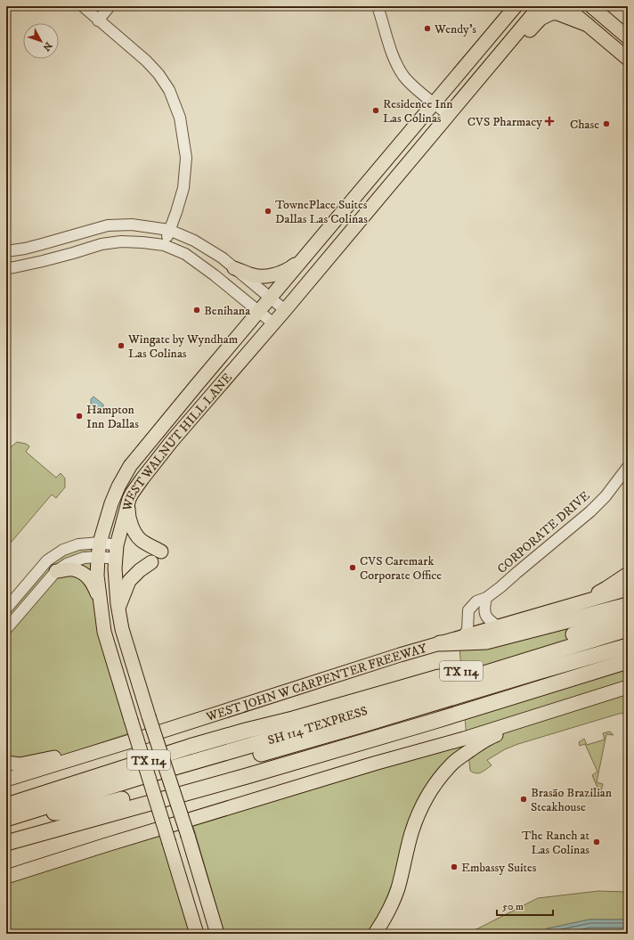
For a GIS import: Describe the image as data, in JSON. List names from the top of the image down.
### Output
{
  "streets": {
    "highway": ["TX 114", "WEST JOHN W CARPENTER FREEWAY", "SH 114 TEXPRESS"],
    "main road": ["WEST WALNUT HILL LANE"],
    "street": ["CORPORATE DRIVE"]
  },
  "crossings": [
    ["CORPORATE DRIVE", "WEST JOHN W CARPENTER FREEWAY"]
  ],
  "places": {
    "other": [
      "Wendy's",
      "Residence Inn Las Colinas",
      "Chase",
      "TownePlace Suites Dallas Las Colinas",
      "Benihana",
      "Wingate by Wyndham Las Colinas",
      "Hampton Inn Dallas",
      "CVS Caremark Corporate Office",
      "Brasão Brazilian Steakhouse",
      "The Ranch at Las Colinas",
      "Embassy Suites"
    ],
    "health": ["CVS Pharmacy"]
  },
  "scale_bar": "50 m",
  "north": "bottom right"
}
